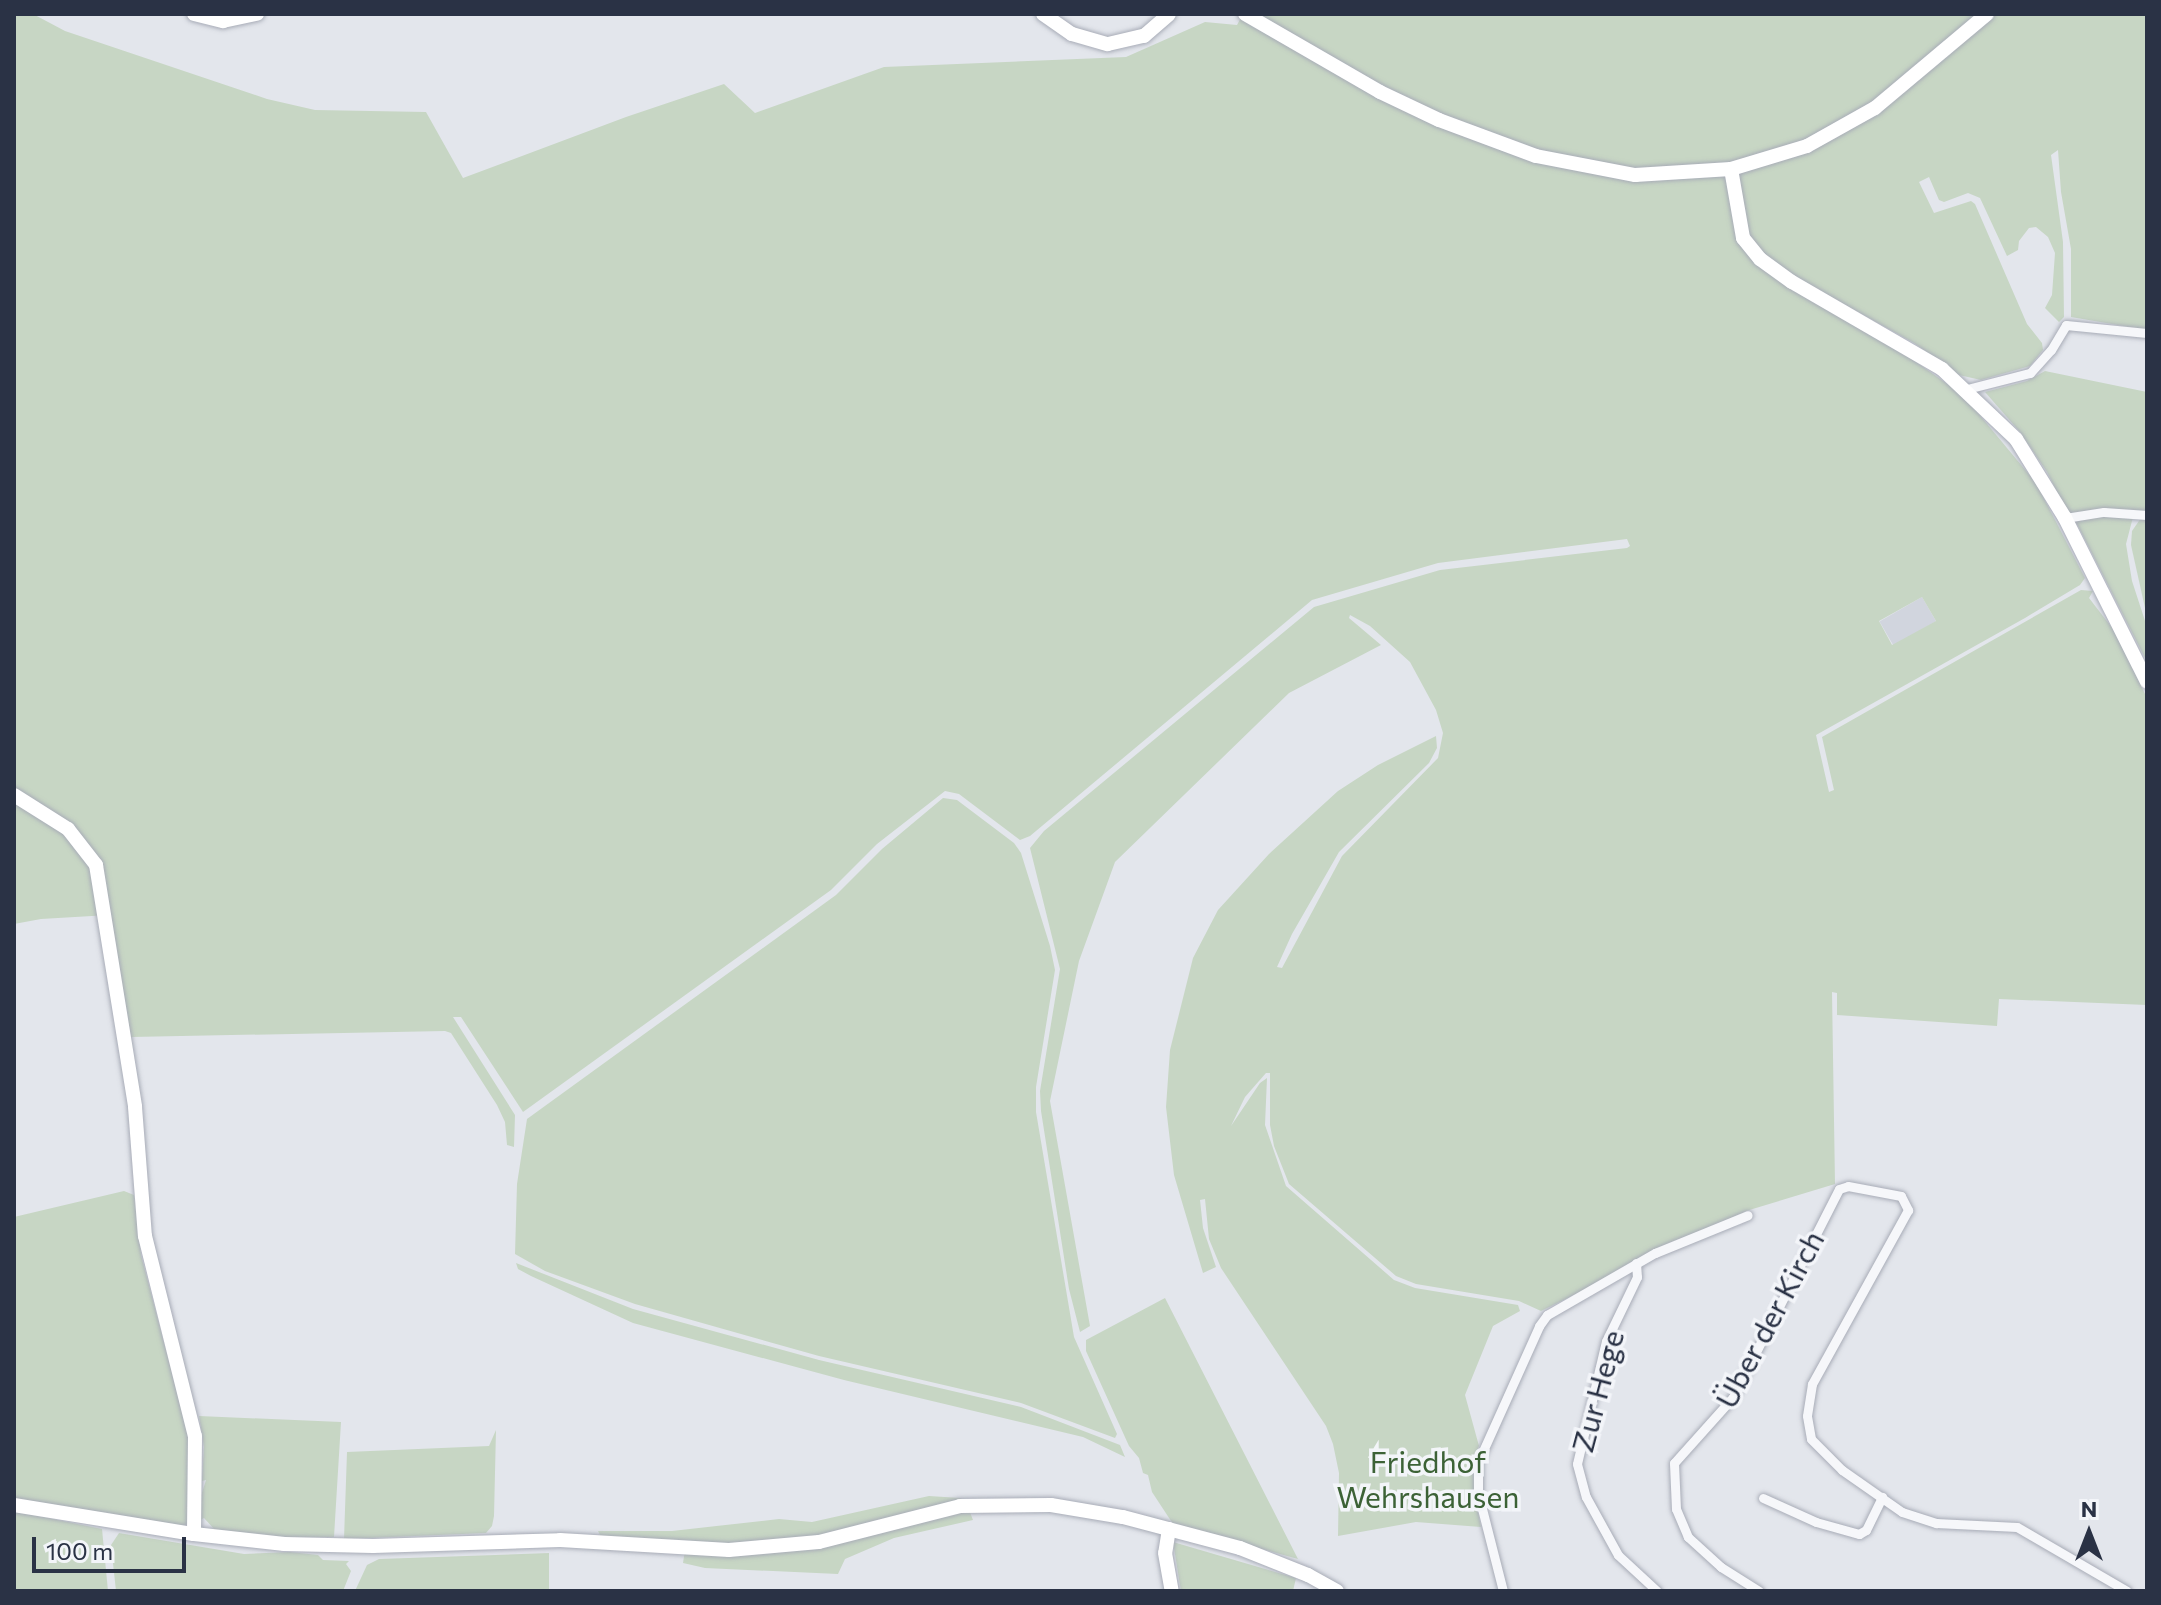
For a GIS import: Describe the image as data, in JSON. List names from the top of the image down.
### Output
{
  "streets": {
    "street": ["Über der Kirch", "Zur Hege"]
  },
  "parks": ["Friedhof Wehrshausen"],
  "scale_bar": "100 m",
  "north": "top"
}
